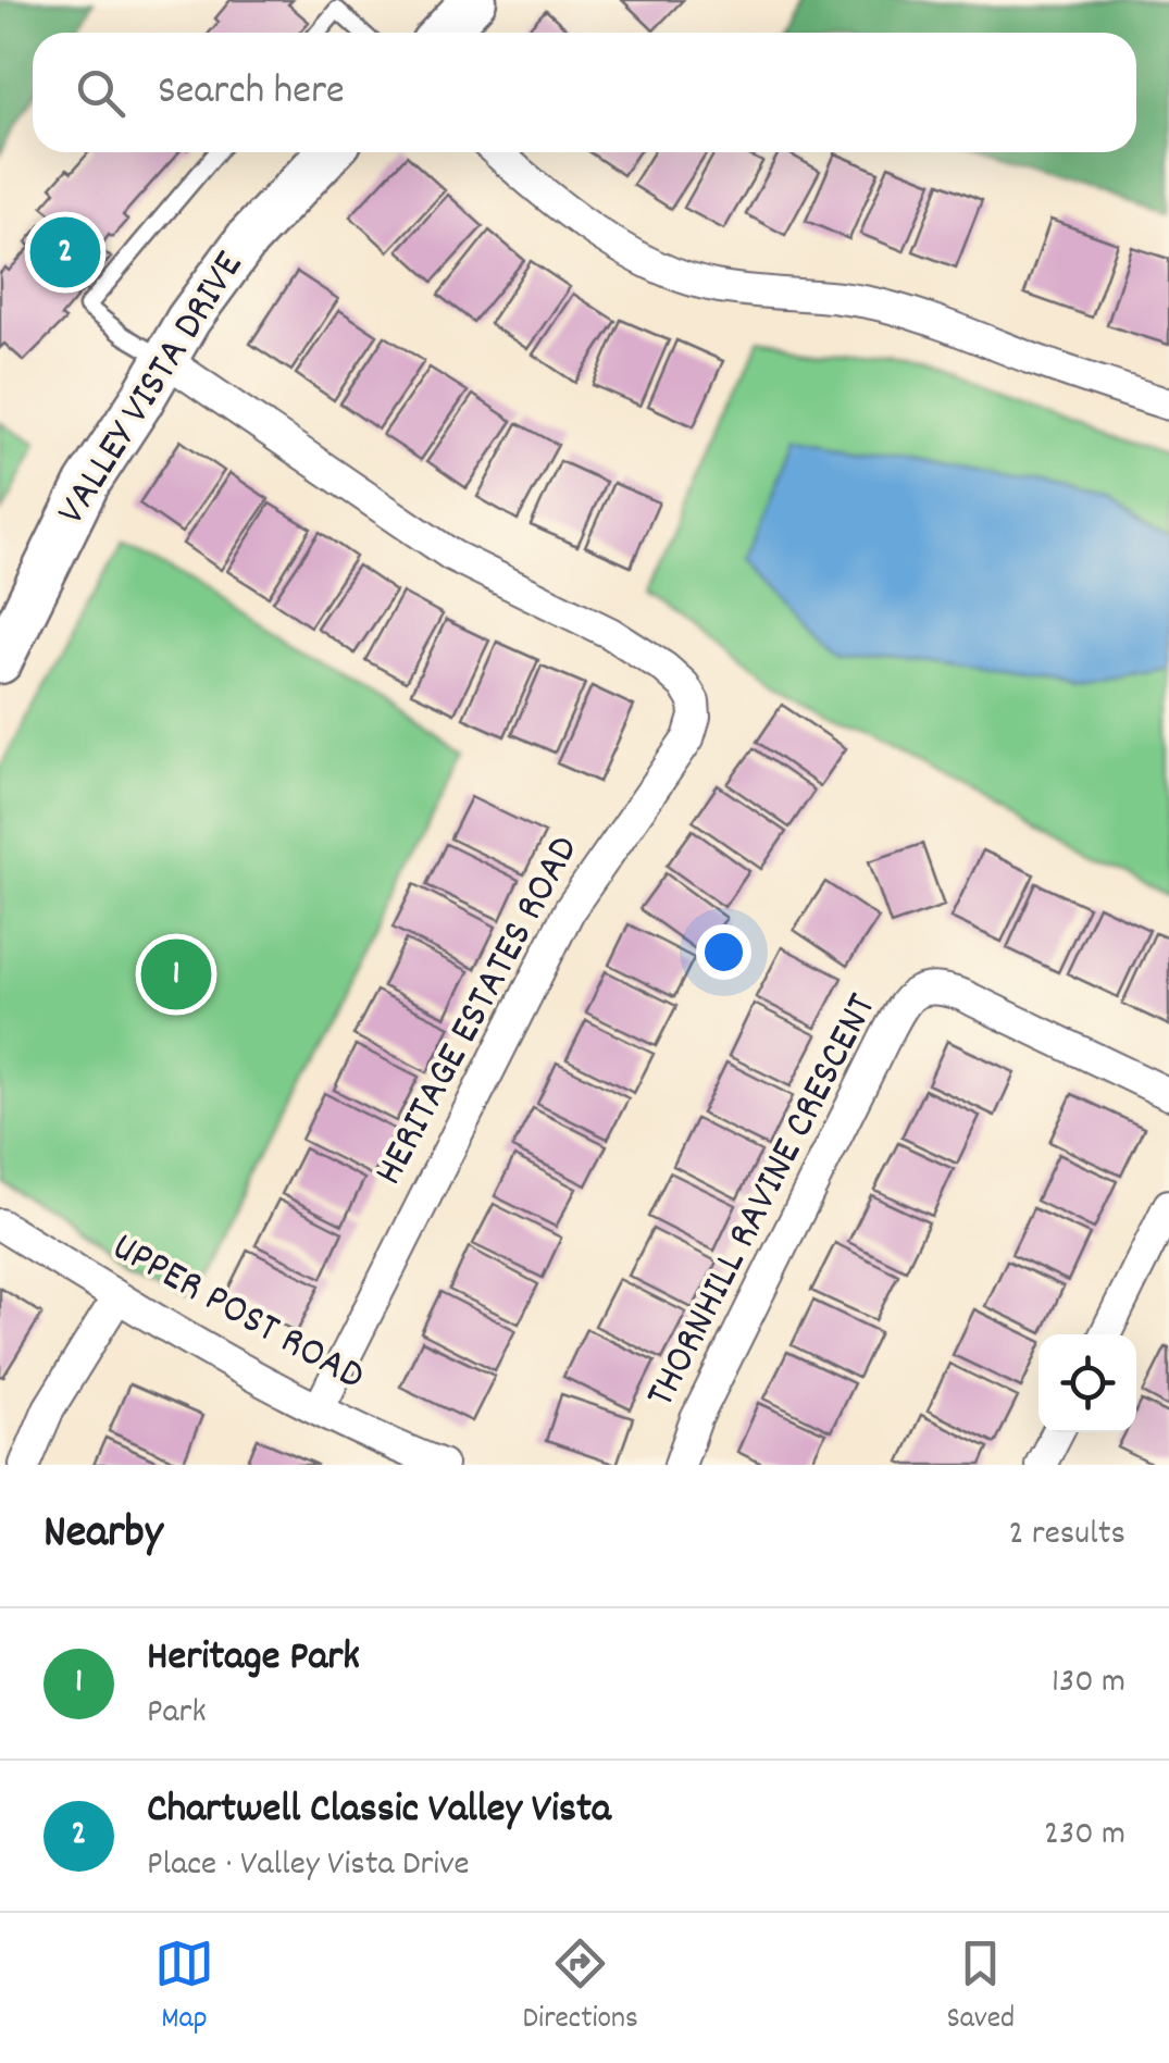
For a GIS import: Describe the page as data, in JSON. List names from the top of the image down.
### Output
{
  "streets": {
    "street": [
      "VALLEY VISTA DRIVE",
      "HERITAGE ESTATES ROAD",
      "THORNHILL RAVINE CRESCENT",
      "UPPER POST ROAD"
    ]
  },
  "crossings": [
    ["VALLEY VISTA DRIVE", "HERITAGE ESTATES ROAD"],
    ["HERITAGE ESTATES ROAD", "UPPER POST ROAD"]
  ],
  "page": {
    "search": "Search here",
    "pins": ["2", "1"],
    "heading": ["Nearby", "2 results"],
    "list": [
      {
        "mark": "1",
        "name": "Heritage Park",
        "note": "Park",
        "value": "130 m"
      },
      {
        "mark": "2",
        "name": "Chartwell Classic Valley Vista",
        "note": "Place · Valley Vista Drive",
        "value": "230 m"
      }
    ],
    "nav": ["Map", "Directions", "Saved"]
  }
}
